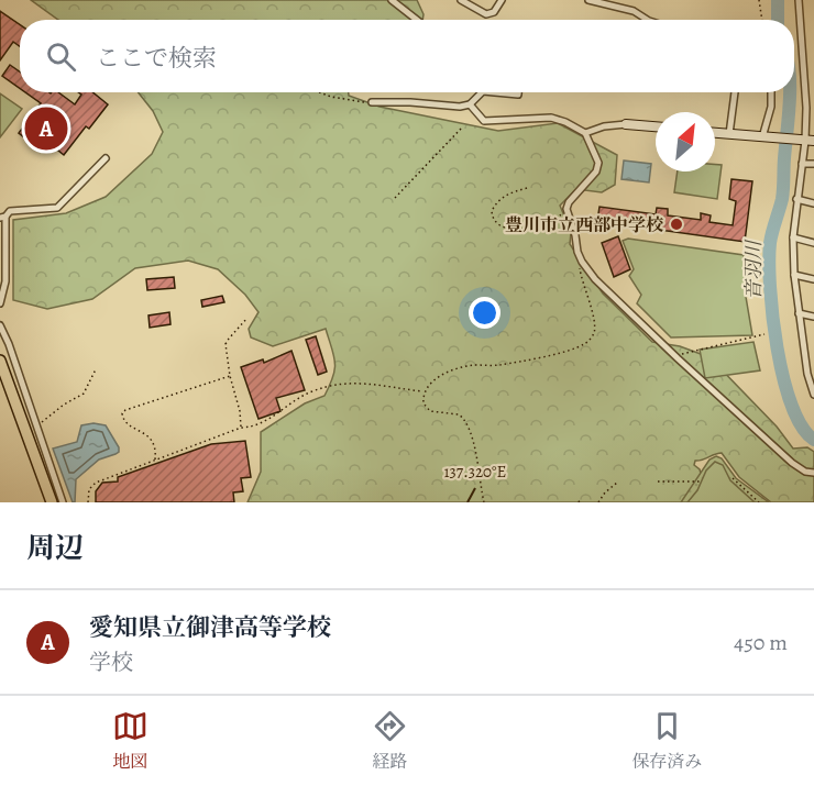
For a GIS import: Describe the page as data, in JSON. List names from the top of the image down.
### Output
{
  "water": ["音羽川"],
  "places": ["豊川市立西部中学校"],
  "north": "top right",
  "page": {
    "search": "ここで検索",
    "pins": "A",
    "heading": "周辺",
    "list": [
      {
        "mark": "A",
        "name": "愛知県立御津高等学校",
        "note": "学校",
        "value": "450 m"
      }
    ],
    "nav": ["地図", "経路", "保存済み"]
  },
  "coordinates": ["137.320°E"]
}
